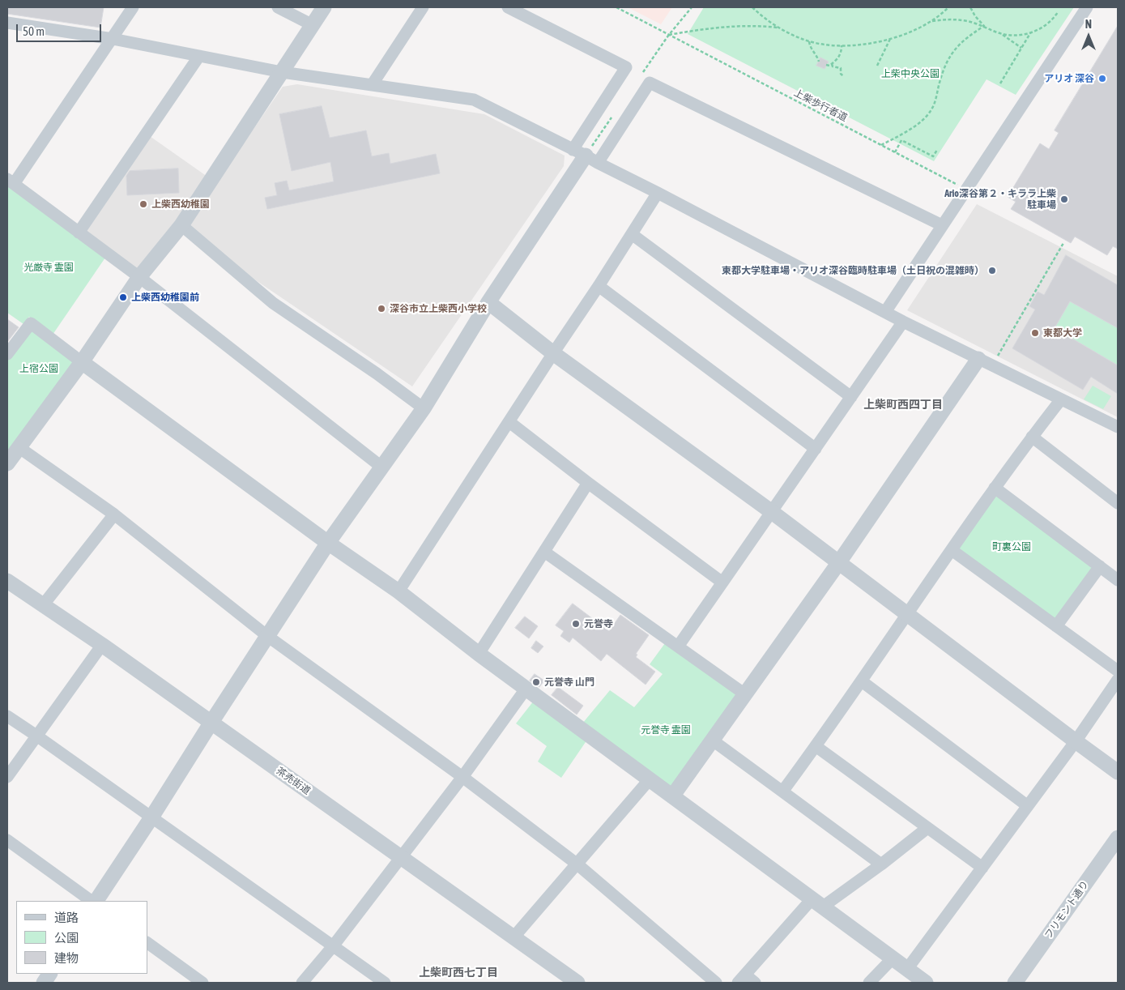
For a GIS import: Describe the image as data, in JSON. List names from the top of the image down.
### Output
{
  "streets": {
    "street": ["茶売街道", "フリモント通り"],
    "path": ["上柴歩行者道"]
  },
  "districts": ["上柴町西四丁目", "上柴町西七丁目"],
  "parks": [
    "上柴中央公園",
    "光厳寺 霊園",
    "上宿公園",
    "町裏公園",
    "元誉寺 霊園"
  ],
  "places": [
    "アリオ 深谷",
    "Ario深谷第２・キララ上柴 駐車場",
    "上柴西幼稚園",
    "東都大学駐車場・アリオ深谷臨時駐車場（土日祝の混雑時）",
    "上柴西幼稚園前",
    "深谷市立上柴西小学校",
    "東都大学",
    "元誉寺",
    "元誉寺 山門"
  ],
  "legend": ["道路", "公園", "建物"],
  "scale_bar": "50 m",
  "north": "top"
}
